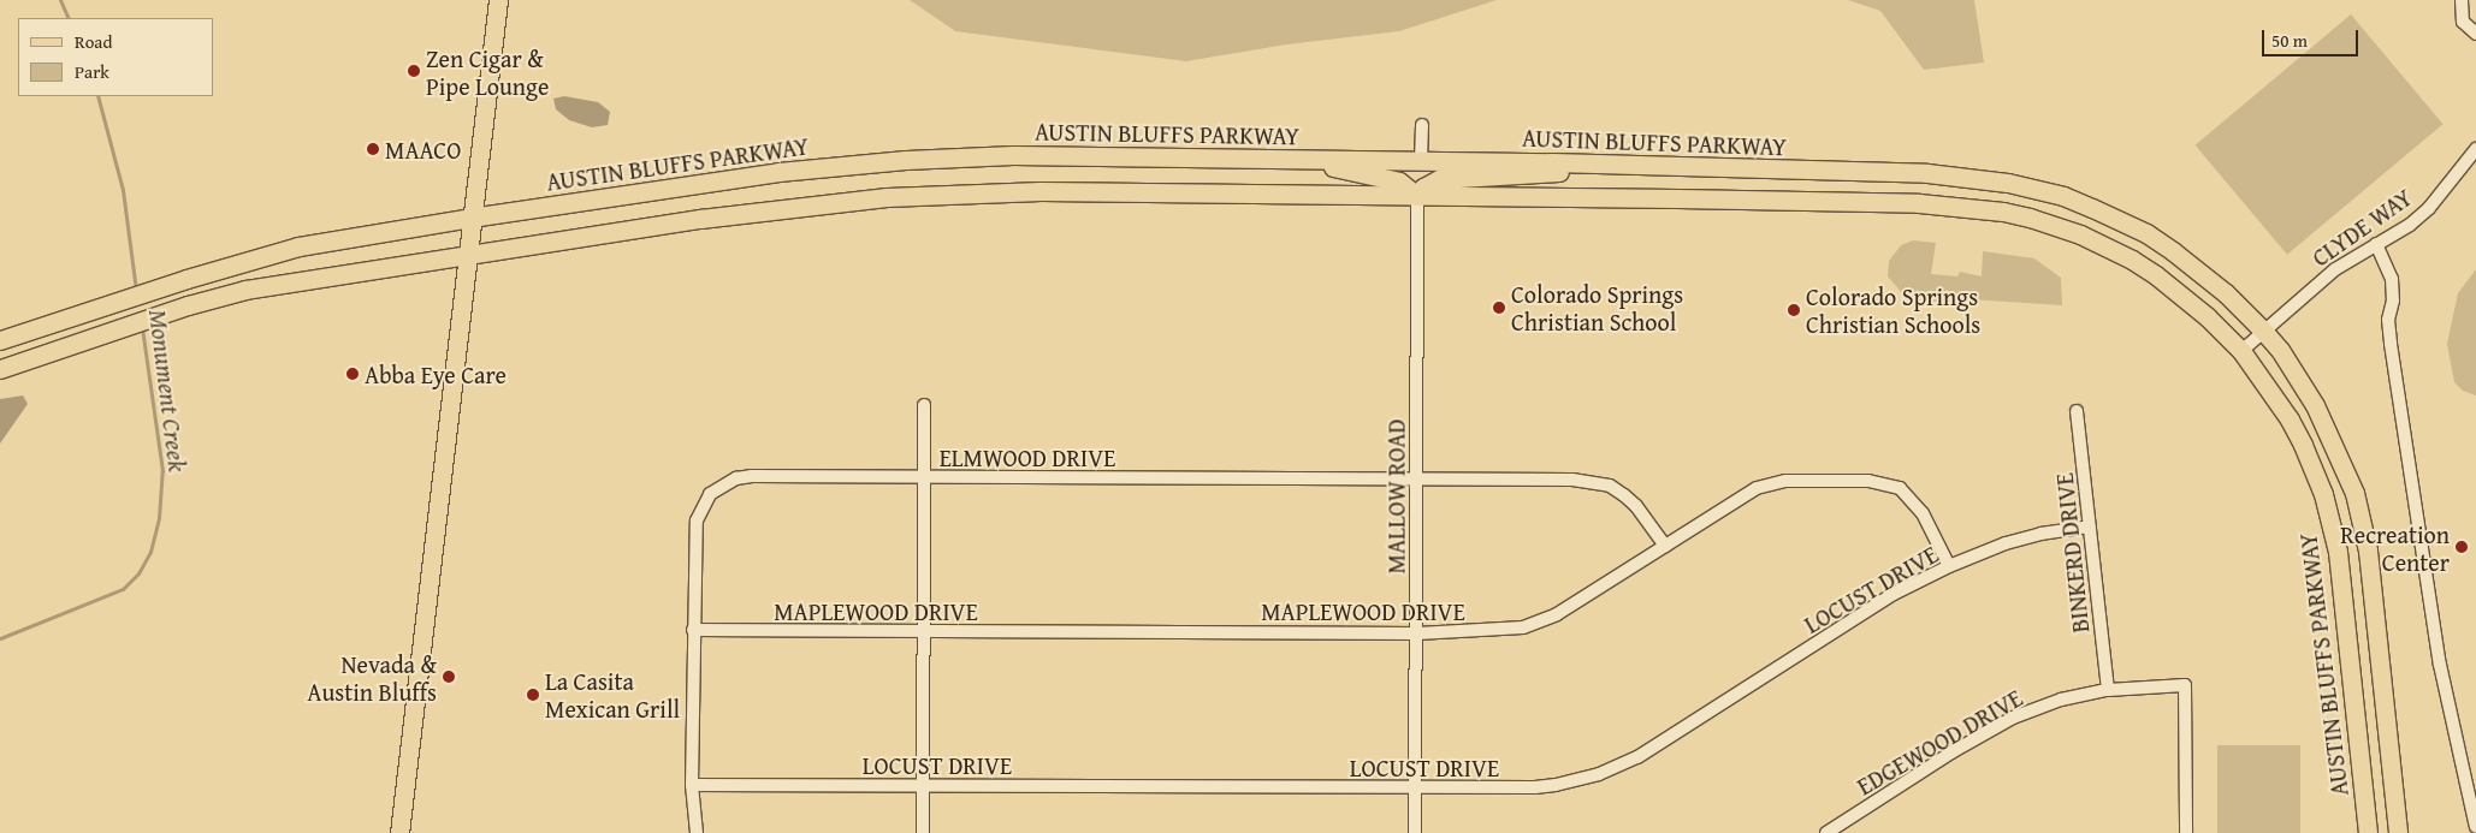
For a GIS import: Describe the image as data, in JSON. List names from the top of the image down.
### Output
{
  "streets": {
    "main road": ["AUSTIN BLUFFS PARKWAY"],
    "street": [
      "CLYDE WAY",
      "ELMWOOD DRIVE",
      "MALLOW ROAD",
      "BINKERD DRIVE",
      "LOCUST DRIVE",
      "MAPLEWOOD DRIVE",
      "EDGEWOOD DRIVE"
    ]
  },
  "crossings": [
    ["AUSTIN BLUFFS PARKWAY", "CLYDE WAY"],
    ["AUSTIN BLUFFS PARKWAY", "MALLOW ROAD"],
    ["ELMWOOD DRIVE", "MALLOW ROAD"],
    ["ELMWOOD DRIVE", "LOCUST DRIVE"],
    ["ELMWOOD DRIVE", "MAPLEWOOD DRIVE"],
    ["MALLOW ROAD", "LOCUST DRIVE"],
    ["MALLOW ROAD", "MAPLEWOOD DRIVE"],
    ["BINKERD DRIVE", "LOCUST DRIVE"],
    ["BINKERD DRIVE", "EDGEWOOD DRIVE"],
    ["LOCUST DRIVE", "MAPLEWOOD DRIVE"]
  ],
  "water": ["Monument Creek"],
  "places": [
    "Zen Cigar & Pipe Lounge",
    "MAACO",
    "Colorado Springs Christian School",
    "Colorado Springs Christian Schools",
    "Abba Eye Care",
    "Recreation Center",
    "Nevada & Austin Bluffs",
    "La Casita Mexican Grill"
  ],
  "legend": ["Road", "Park"],
  "scale_bar": "50 m"
}
